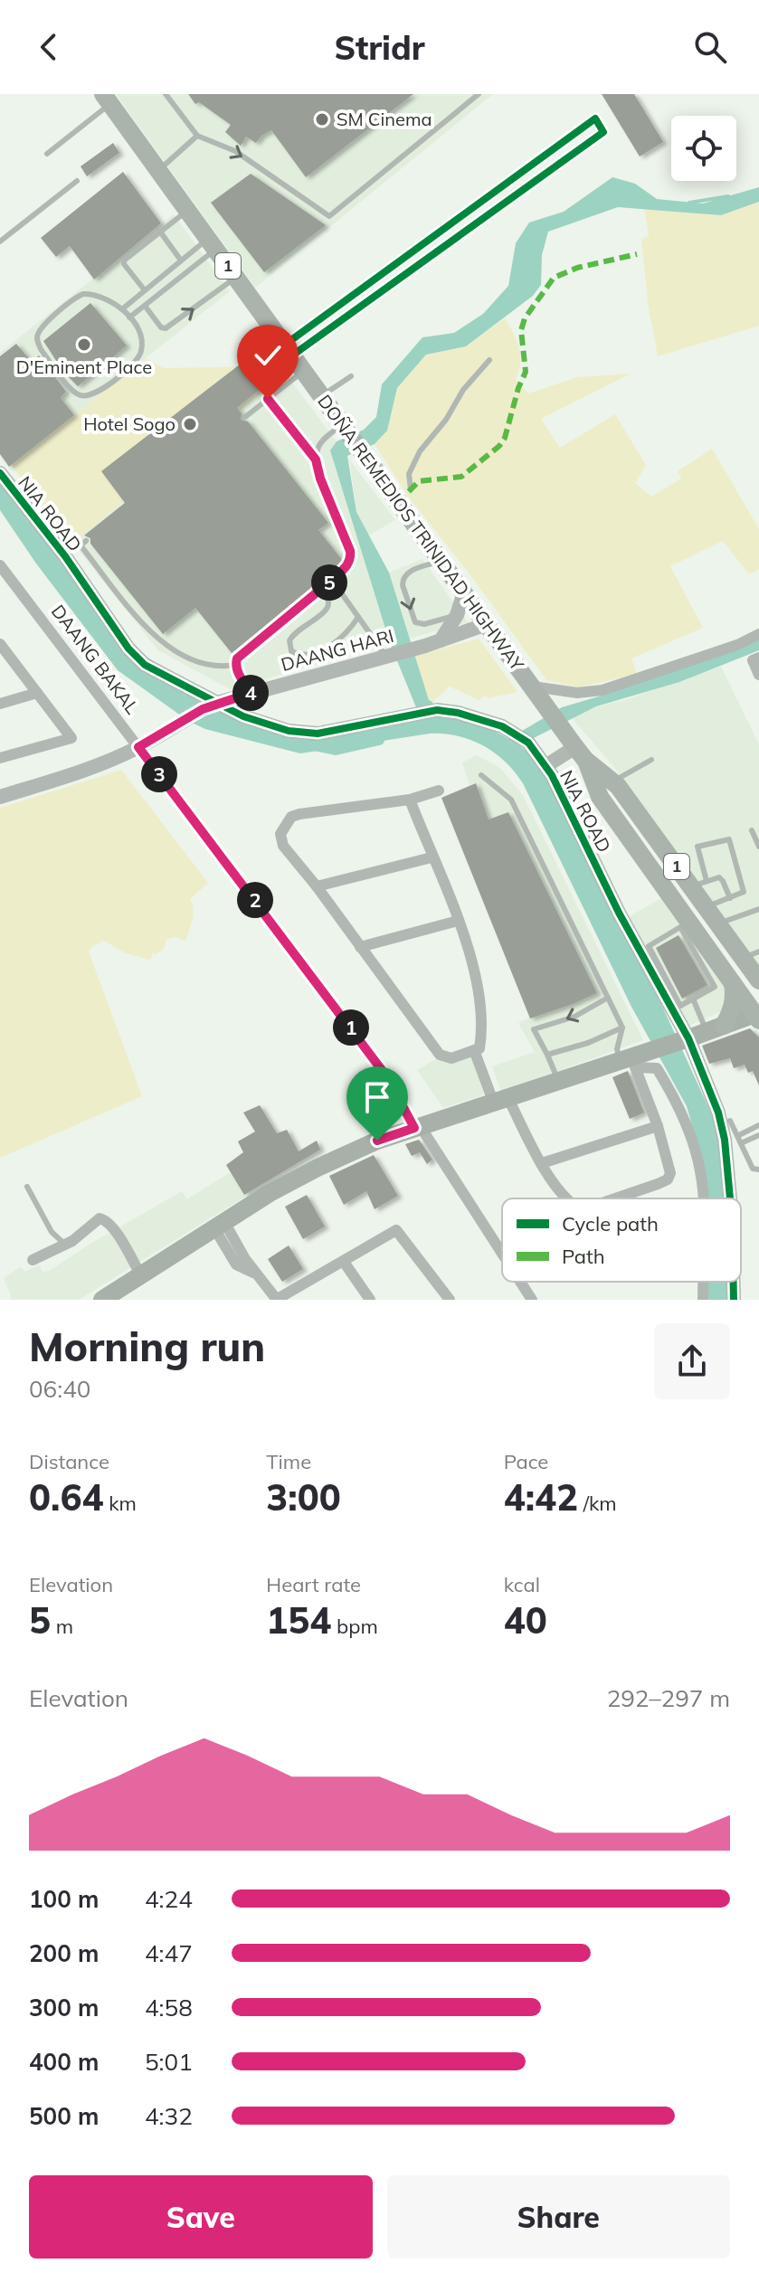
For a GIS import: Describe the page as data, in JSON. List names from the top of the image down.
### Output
{
  "streets": {
    "highway": ["1", "DOÑA REMEDIOS TRINIDAD HIGHWAY"],
    "street": ["NIA ROAD", "DAANG HARI", "DAANG BAKAL"]
  },
  "crossings": [
    ["1", "DOÑA REMEDIOS TRINIDAD HIGHWAY"],
    ["NIA ROAD", "DAANG HARI"],
    ["DOÑA REMEDIOS TRINIDAD HIGHWAY", "DAANG HARI"],
    ["DAANG HARI", "DAANG BAKAL"]
  ],
  "places": ["SM Cinema", "D'Eminent Place", "Hotel Sogo"],
  "legend": ["Cycle path", "Path"],
  "page": {
    "header": "Stridr",
    "pins": [
      "5",
      "4",
      "3",
      "2",
      "1"
    ],
    "heading": ["Morning run", "06:40"],
    "stats": [
      ["Distance", "0.64 km"],
      ["Time", "3:00"],
      ["Pace", "4:42 /km"],
      ["Elevation", "5 m"],
      ["Heart rate", "154 bpm"],
      ["kcal", "40"]
    ],
    "chart": ["Elevation", "292–297 m"],
    "list": [
      {
        "name": "100 m",
        "note": "4:24"
      },
      {
        "name": "200 m",
        "note": "4:47"
      },
      {
        "name": "300 m",
        "note": "4:58"
      },
      {
        "name": "400 m",
        "note": "5:01"
      },
      {
        "name": "500 m",
        "note": "4:32"
      }
    ],
    "buttons": ["Save", "Share"]
  }
}
